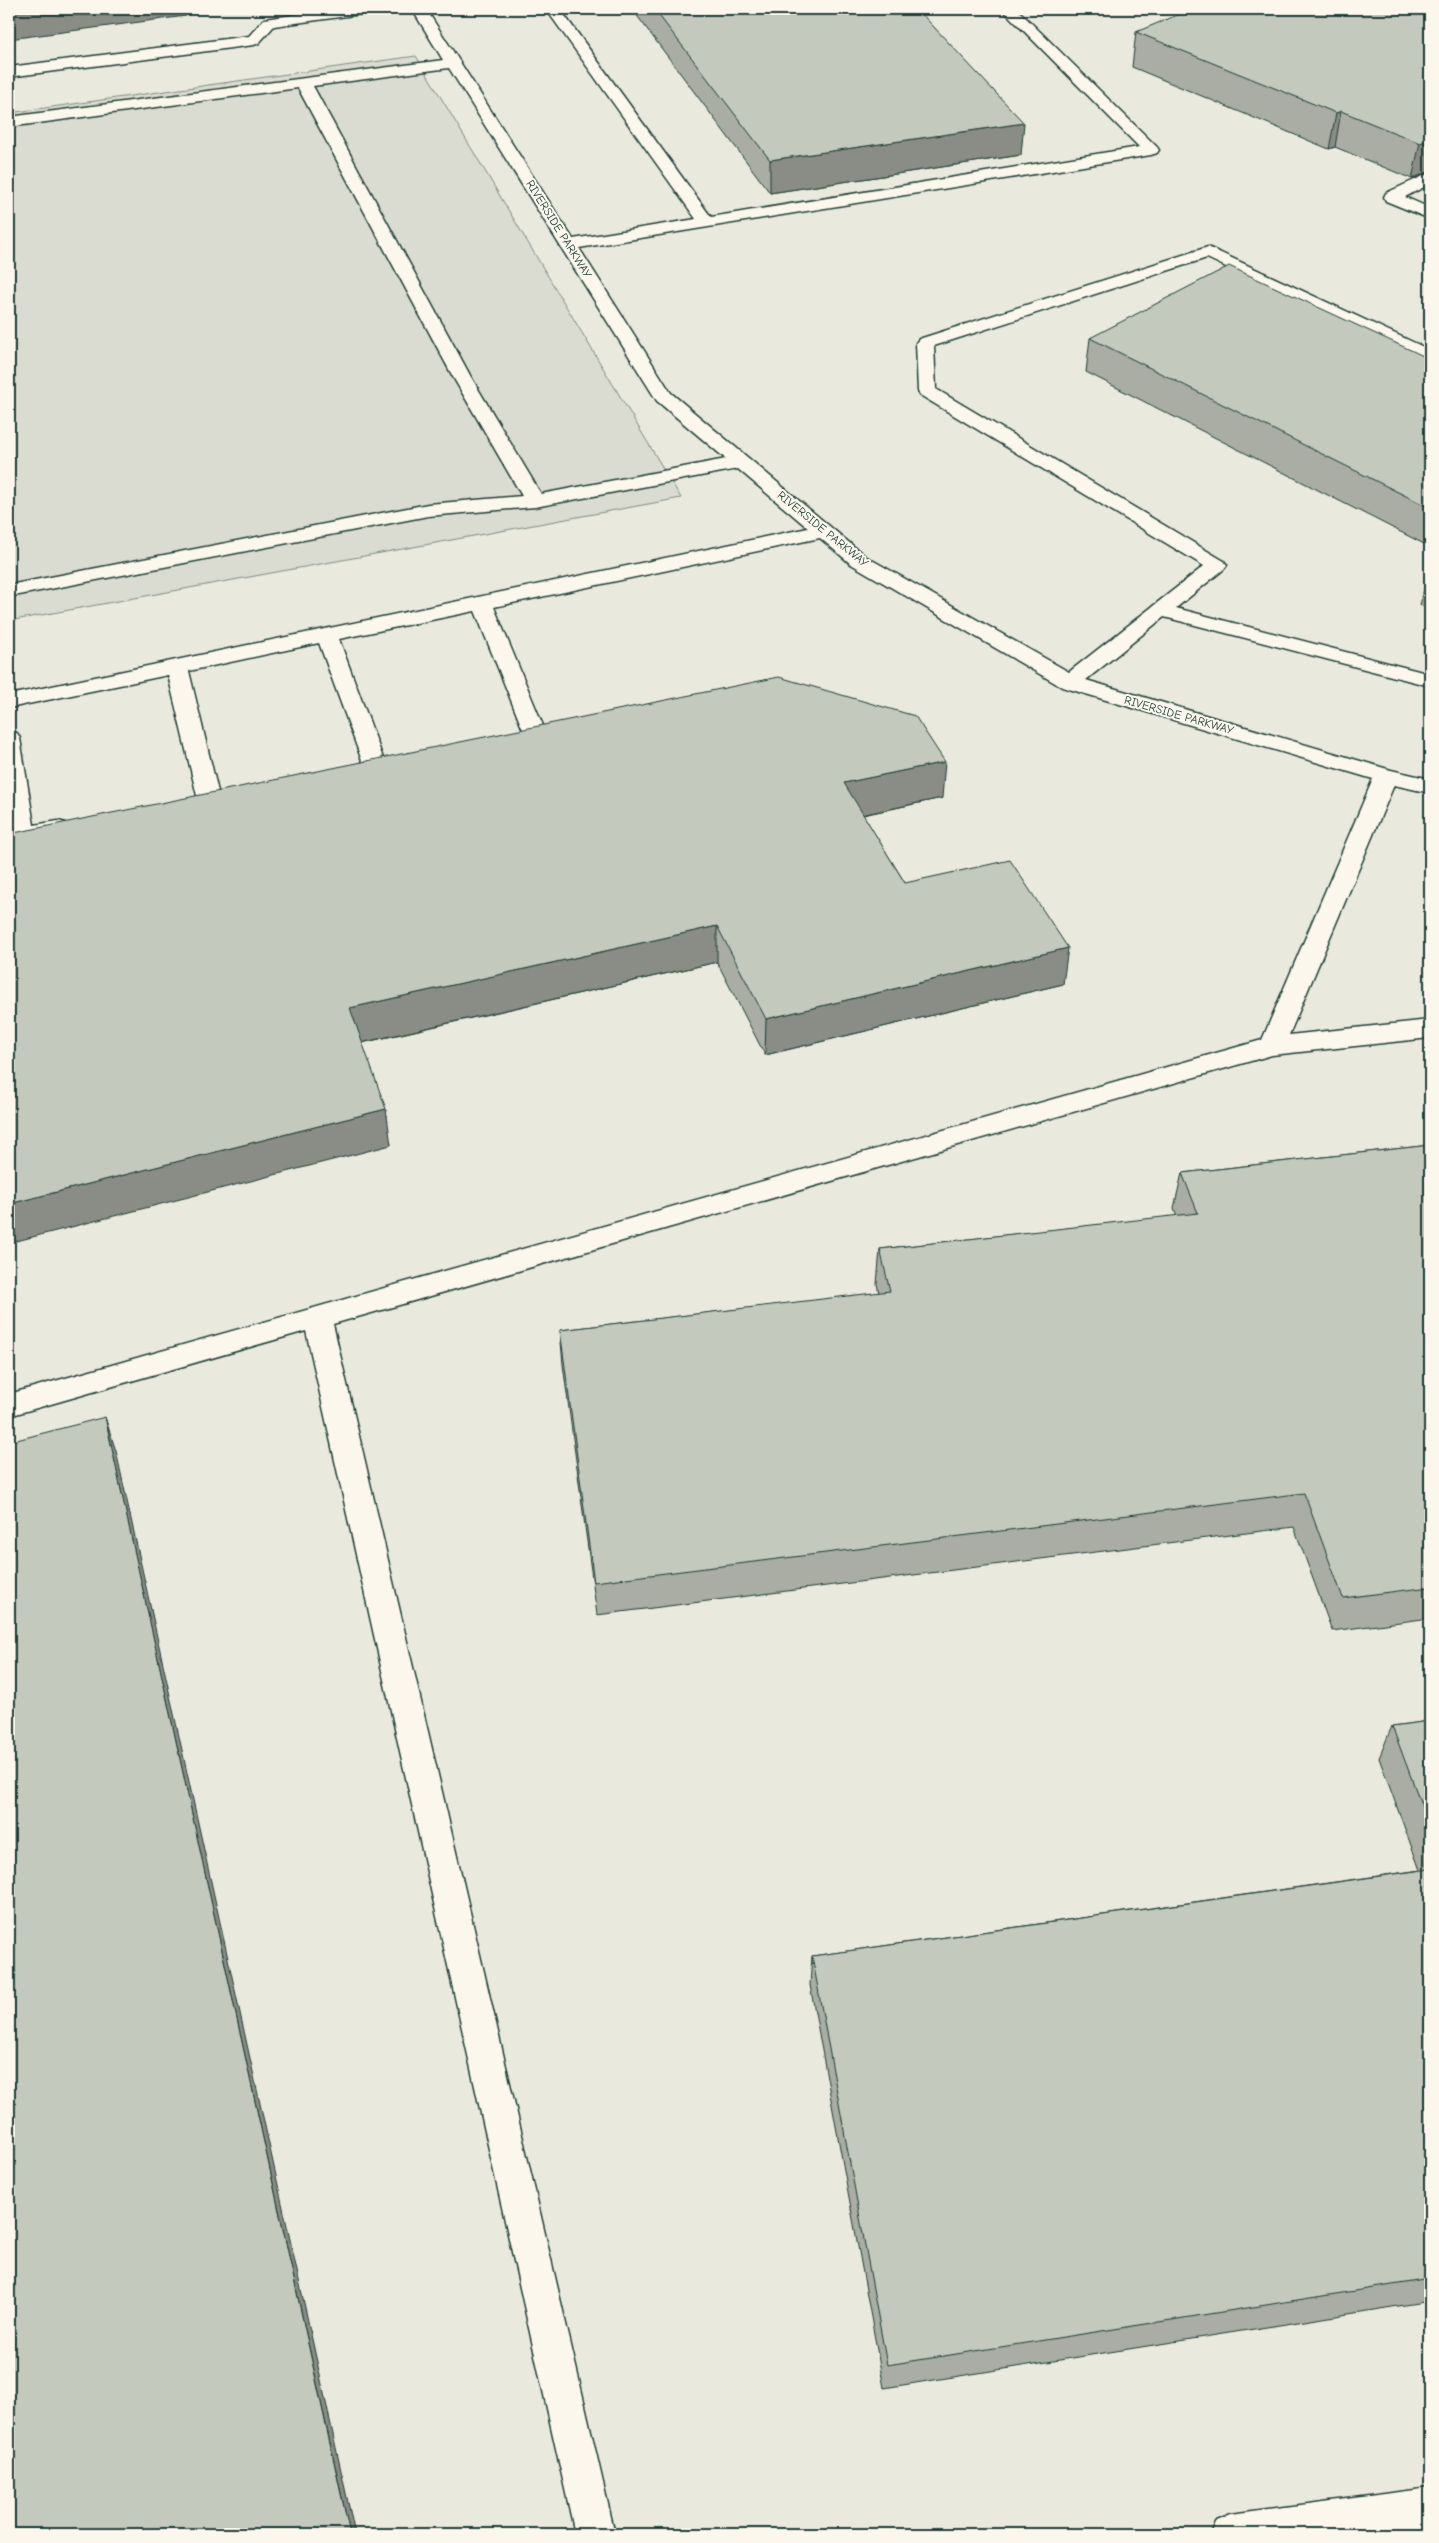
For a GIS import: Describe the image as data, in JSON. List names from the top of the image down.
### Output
{
  "streets": {
    "street": ["RIVERSIDE PARKWAY"]
  }
}
